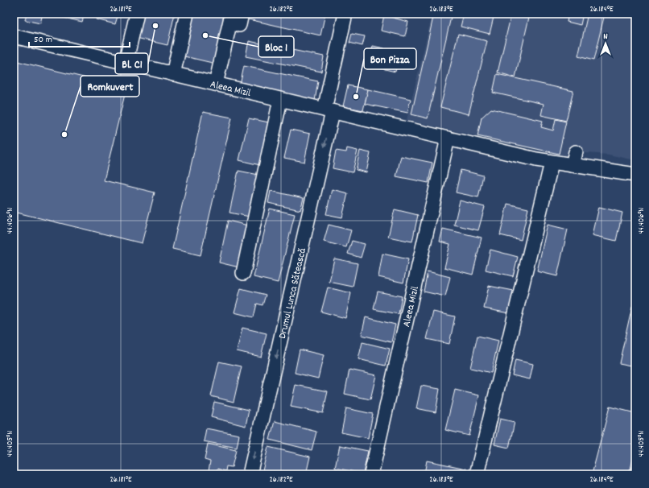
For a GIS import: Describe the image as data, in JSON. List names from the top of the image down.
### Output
{
  "streets": {
    "street": ["Aleea Mizil", "Drumul Lunca Sătească"]
  },
  "crossings": [
    ["Aleea Mizil", "Drumul Lunca Sătească"]
  ],
  "places": [
    "Bl. C1",
    "Bloc 1",
    "Bon Pizza",
    "Romkuvert"
  ],
  "scale_bar": "50 m",
  "north": "top",
  "coordinates": [
    "26.181°E",
    "26.182°E",
    "26.183°E",
    "26.184°E",
    "44.406°N",
    "44.405°N"
  ]
}
